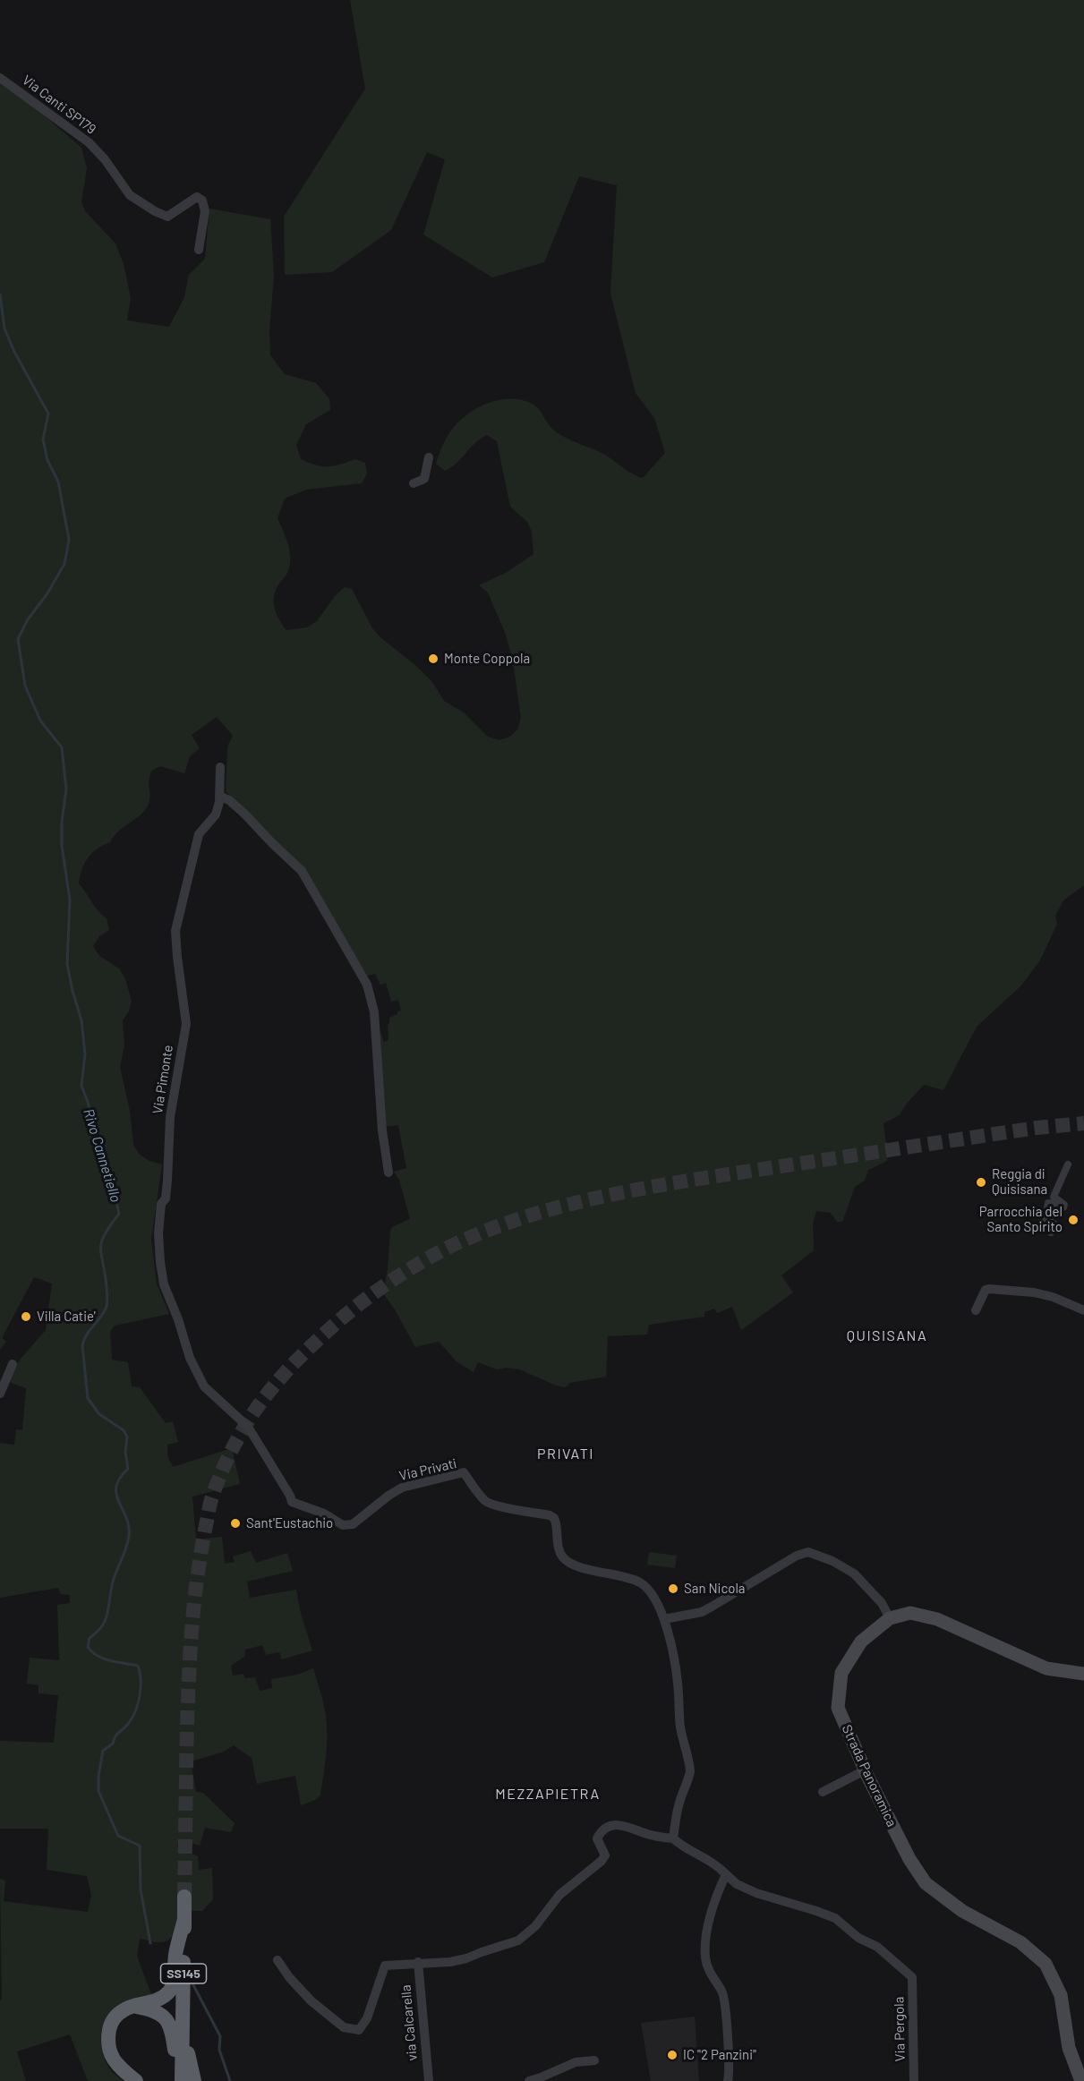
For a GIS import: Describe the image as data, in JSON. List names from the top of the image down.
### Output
{
  "streets": {
    "highway": ["SS145"],
    "main road": ["Strada Panoramica"],
    "street": [
      "Via Canti SP179",
      "Via Pimonte",
      "Via Privati",
      "via Calcarella",
      "Via Pergola"
    ]
  },
  "crossings": [
    ["Via Pimonte", "Via Privati"]
  ],
  "districts": ["QUISISANA", "PRIVATI", "MEZZAPIETRA"],
  "water": ["Rivo Cannetiello"],
  "places": [
    "Monte Coppola",
    "Reggia di Quisisana",
    "Parrocchia del Santo Spirito",
    "Villa Catie'",
    "Sant'Eustachio",
    "San Nicola",
    "IC \"2 Panzini\""
  ]
}
